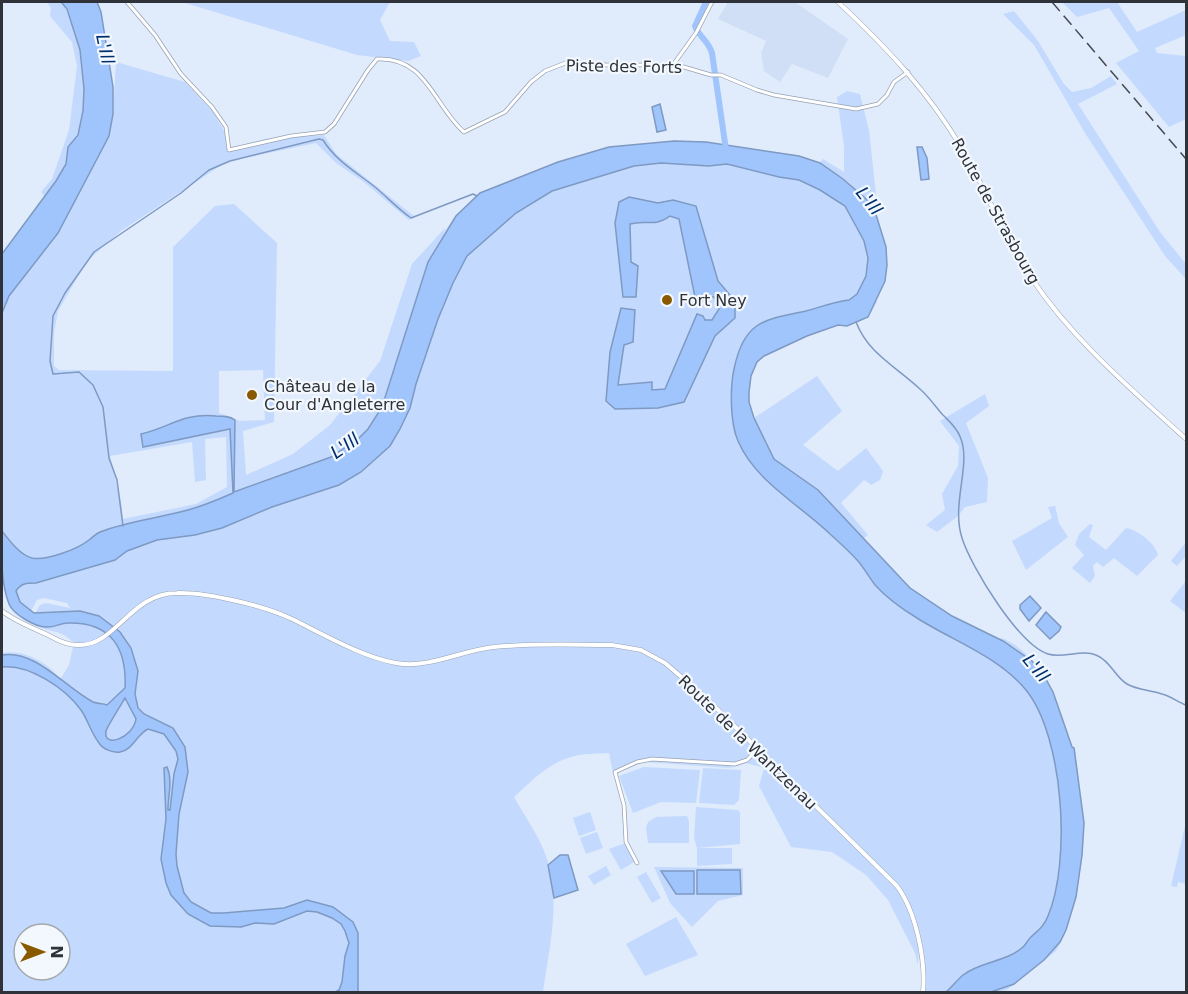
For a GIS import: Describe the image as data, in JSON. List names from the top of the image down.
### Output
{
  "streets": {
    "main road": ["Route de Strasbourg", "Route de la Wantzenau"],
    "street": ["Piste des Forts"]
  },
  "crossings": [
    ["Piste des Forts", "Route de Strasbourg"]
  ],
  "water": ["L'Ill"],
  "places": ["Fort Ney", "Château de la Cour d'Angleterre"],
  "north": "right"
}
